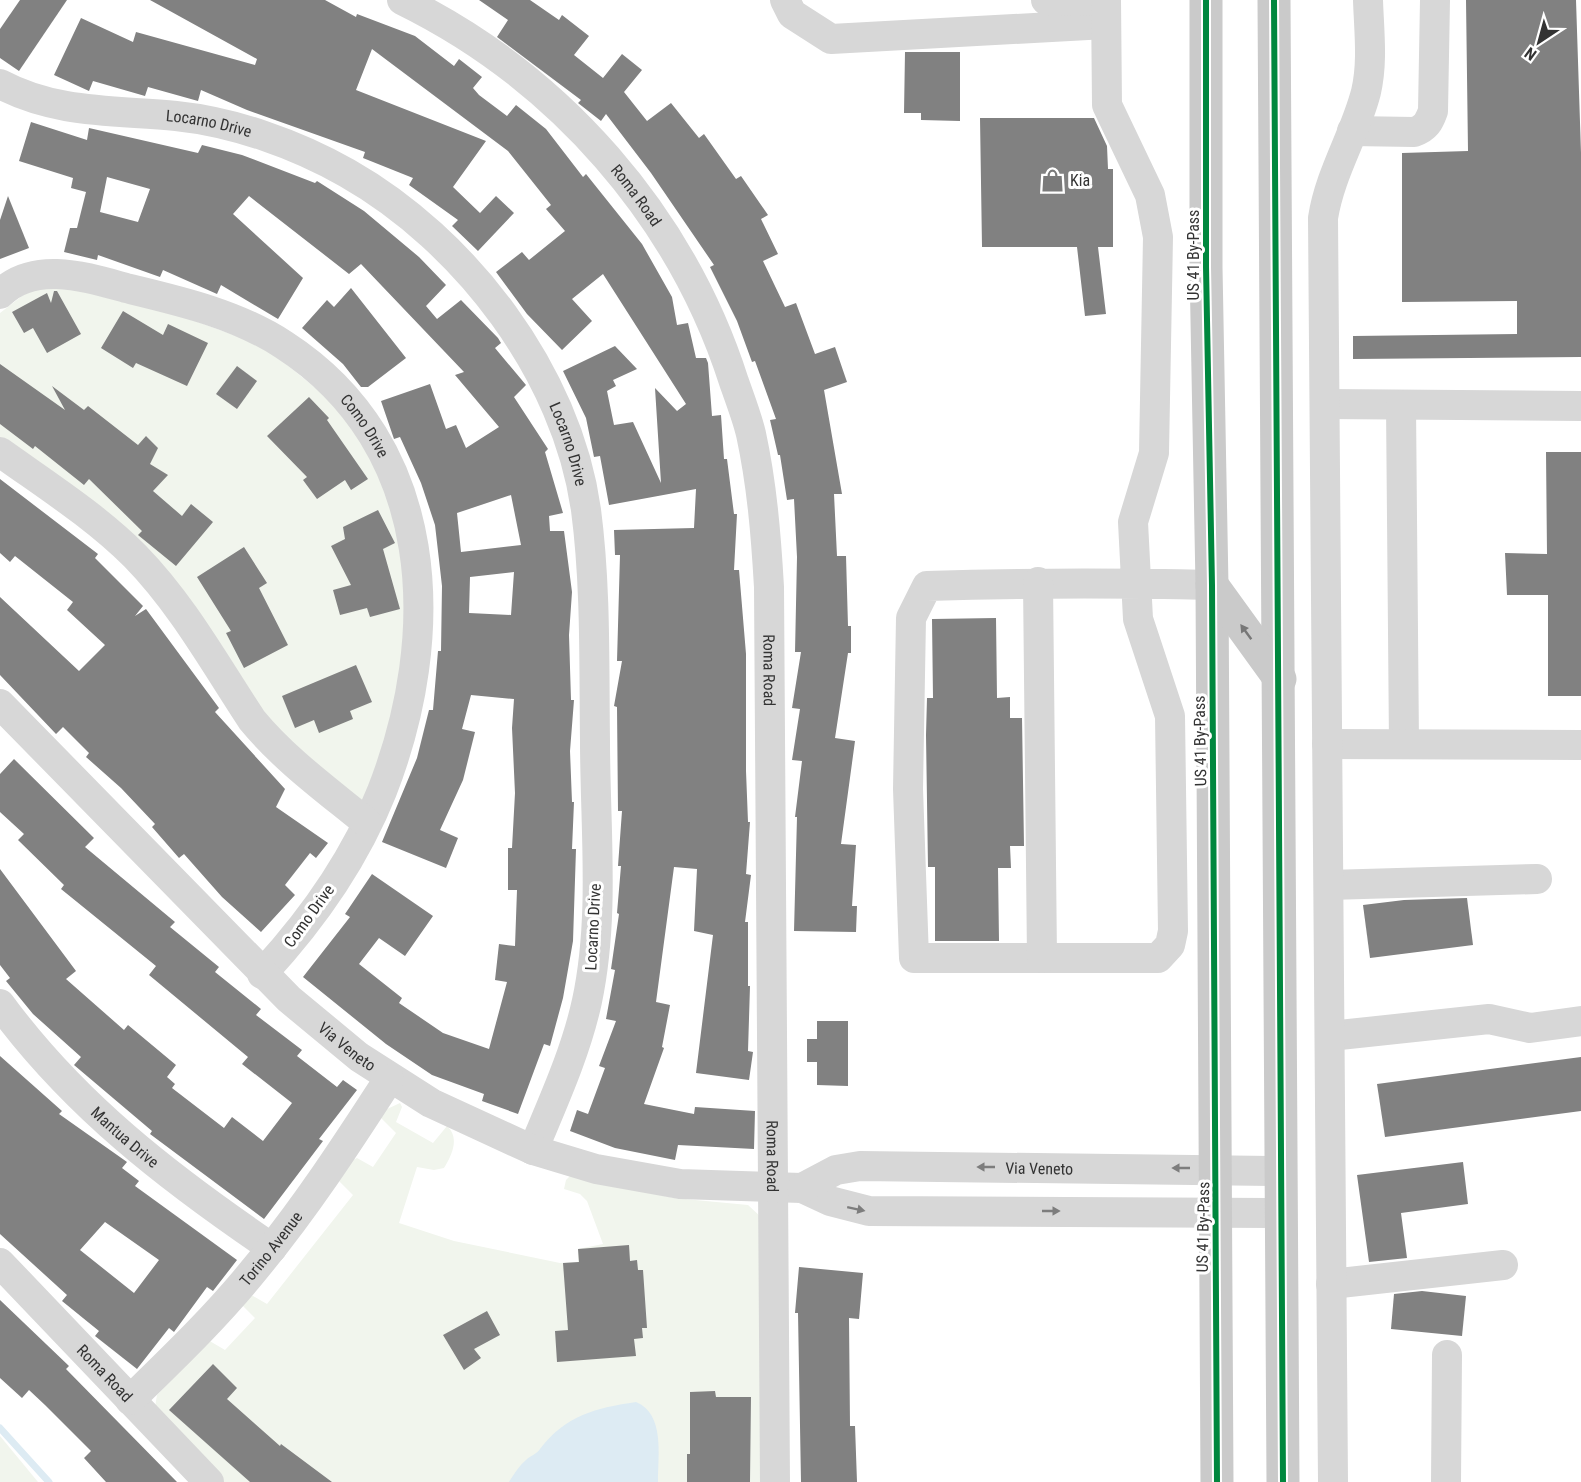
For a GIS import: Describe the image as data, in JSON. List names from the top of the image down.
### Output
{
  "streets": {
    "main road": ["US 41 By-Pass"],
    "street": [
      "Locarno Drive",
      "Roma Road",
      "Como Drive",
      "Via Veneto",
      "Mantua Drive",
      "Torino Avenue"
    ]
  },
  "crossings": [
    ["Locarno Drive", "Via Veneto"],
    ["Roma Road", "Via Veneto"],
    ["Roma Road", "Torino Avenue"],
    ["US 41 By-Pass", "Via Veneto"],
    ["Como Drive", "Via Veneto"],
    ["Via Veneto", "Torino Avenue"],
    ["Mantua Drive", "Torino Avenue"]
  ],
  "places": {
    "shop": ["Kia"]
  },
  "north": "bottom left"
}
